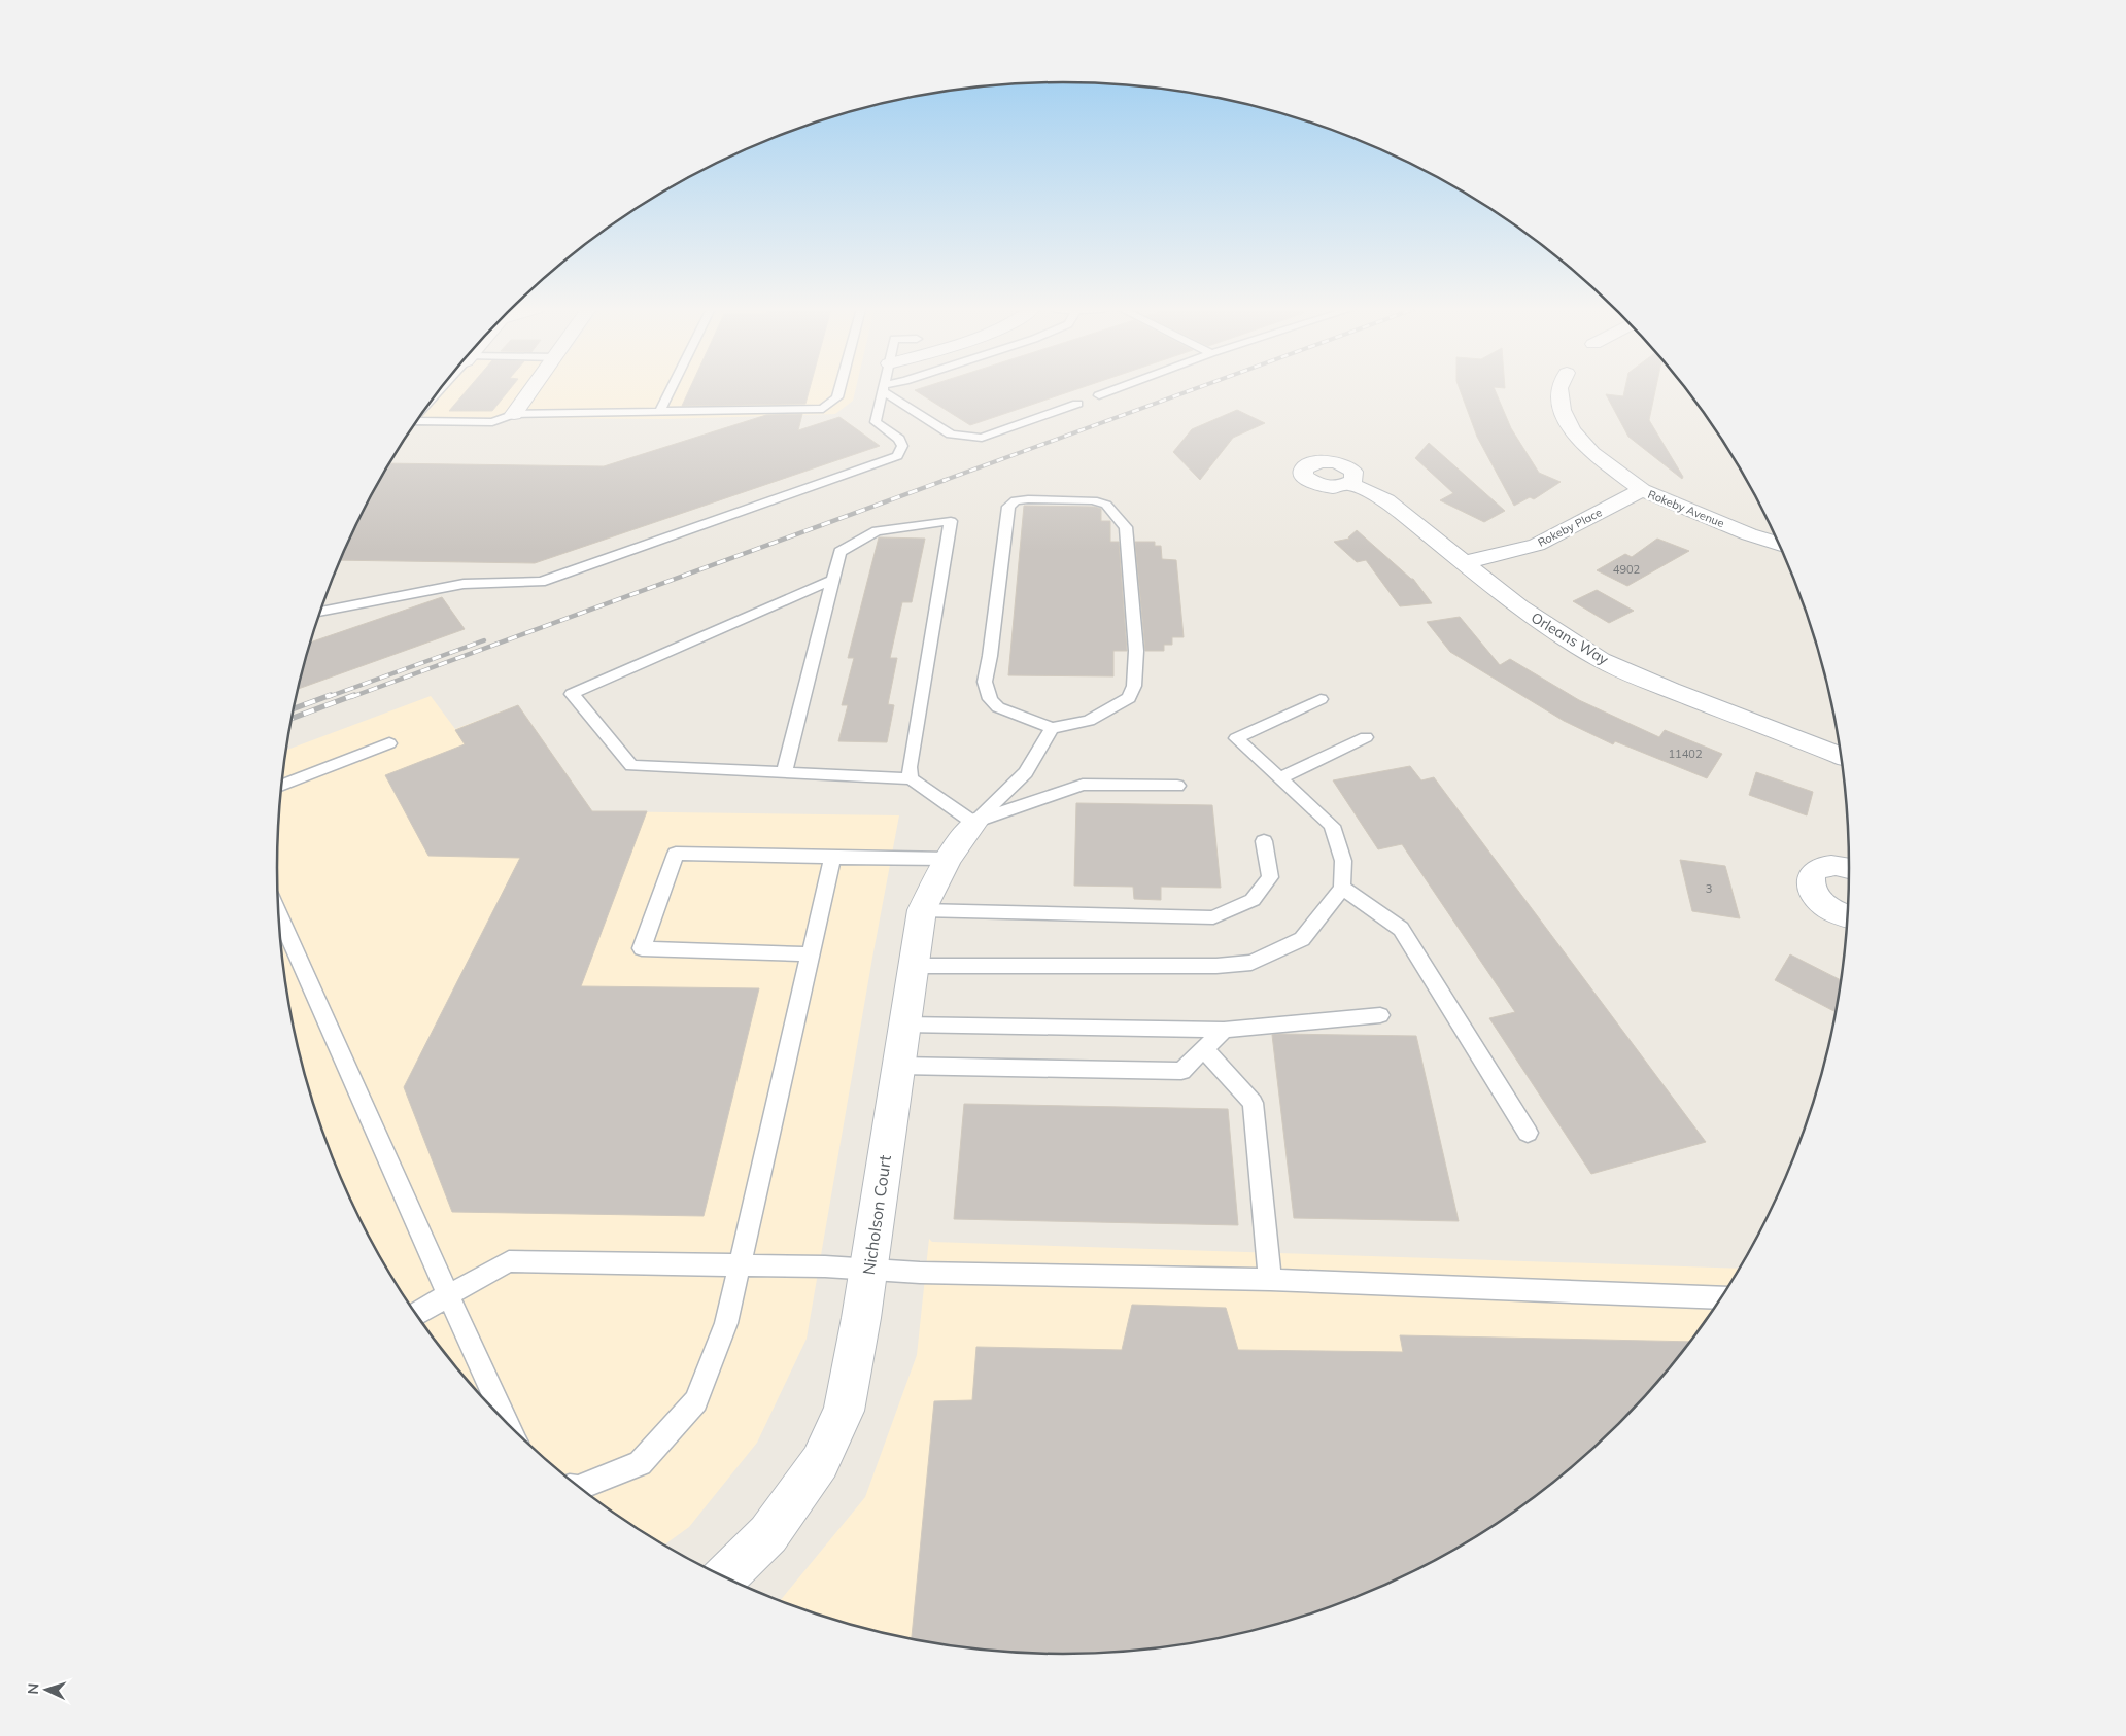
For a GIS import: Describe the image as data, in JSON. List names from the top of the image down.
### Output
{
  "streets": {
    "street": [
      "Rokeby Avenue",
      "Rokeby Place",
      "Orleans Way",
      "Nicholson Court"
    ]
  },
  "crossings": [
    ["Rokeby Avenue", "Rokeby Place"],
    ["Rokeby Place", "Orleans Way"]
  ],
  "house_numbers": ["4902", "11402", "3"],
  "north": "left"
}
